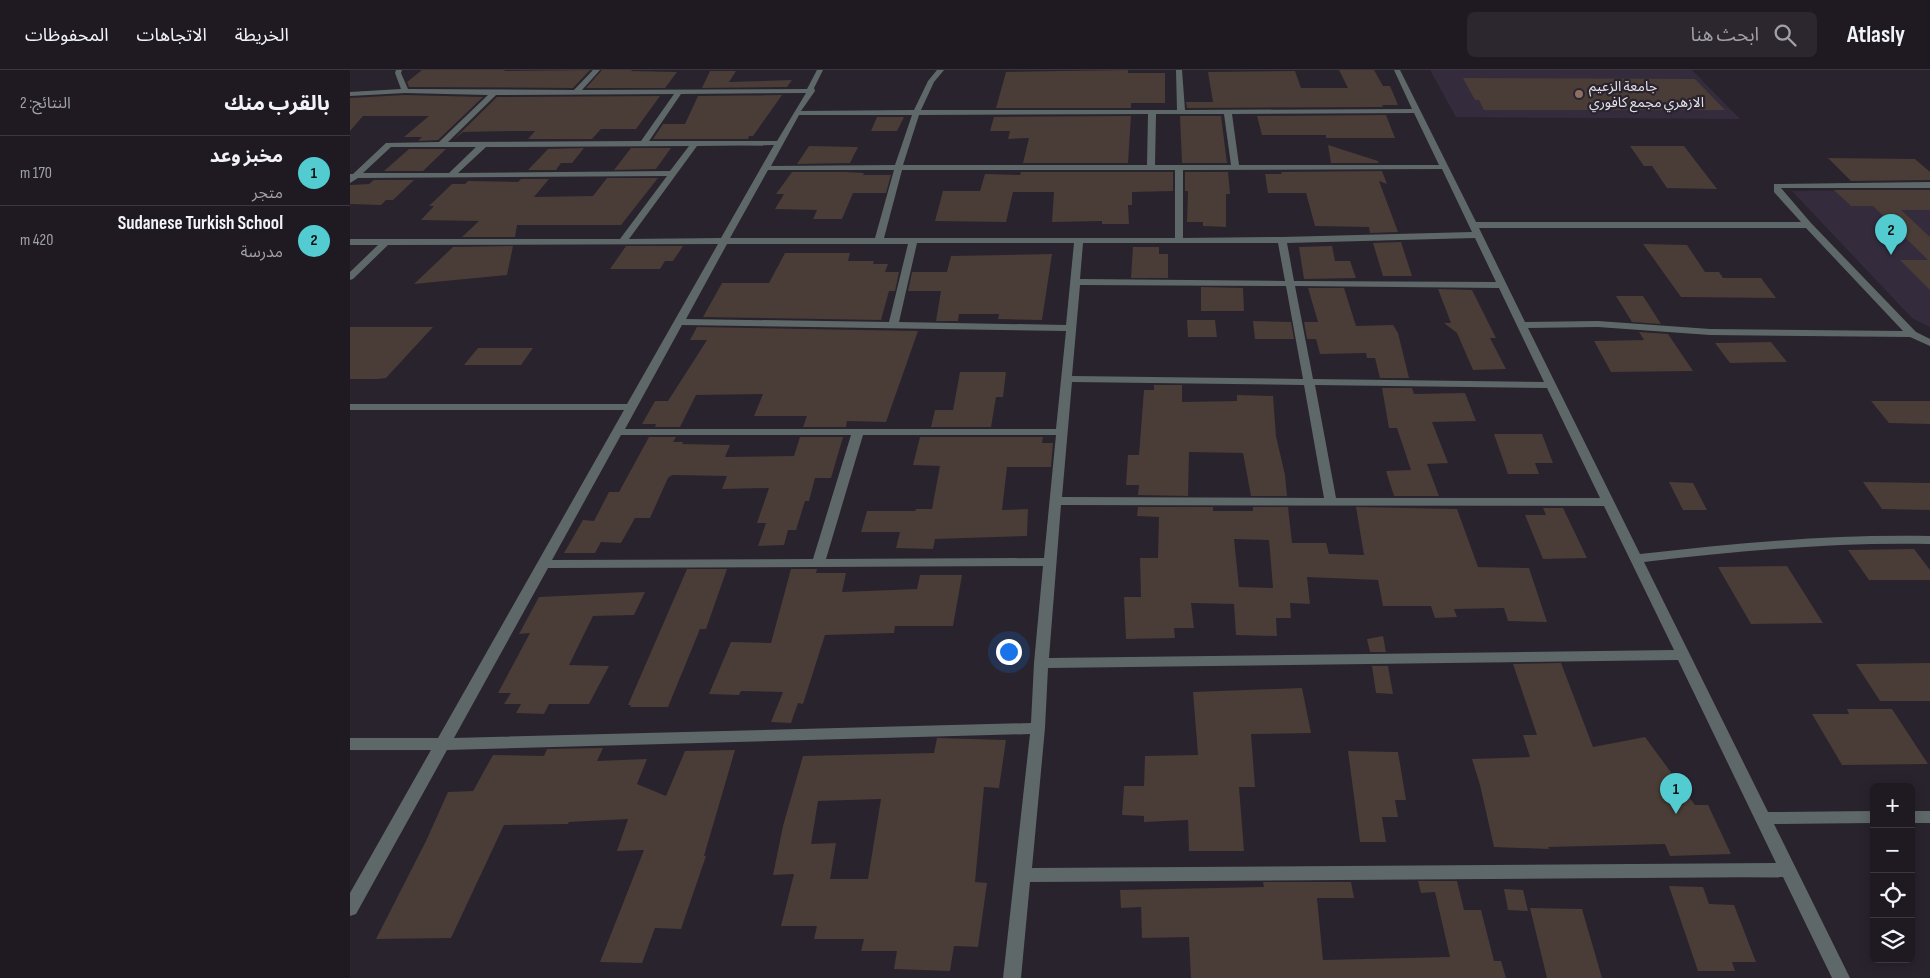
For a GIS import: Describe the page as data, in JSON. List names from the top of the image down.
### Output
{
  "places": ["جامعة الزعيم الازهري مجمع كافوري"],
  "page": {
    "header": "Atlasly",
    "search": "ابحث هنا",
    "nav": ["الخريطة", "الاتجاهات", "المحفوظات"],
    "heading": ["بالقرب منك", "النتائج: 2"],
    "list": [
      {
        "mark": "1",
        "name": "مخبز وعد",
        "note": "متجر",
        "value": "170 m"
      },
      {
        "mark": "2",
        "name": "Sudanese Turkish School",
        "note": "مدرسة",
        "value": "420 m"
      }
    ],
    "pins": ["2", "1"],
    "map_buttons": ["+", "−"]
  }
}
